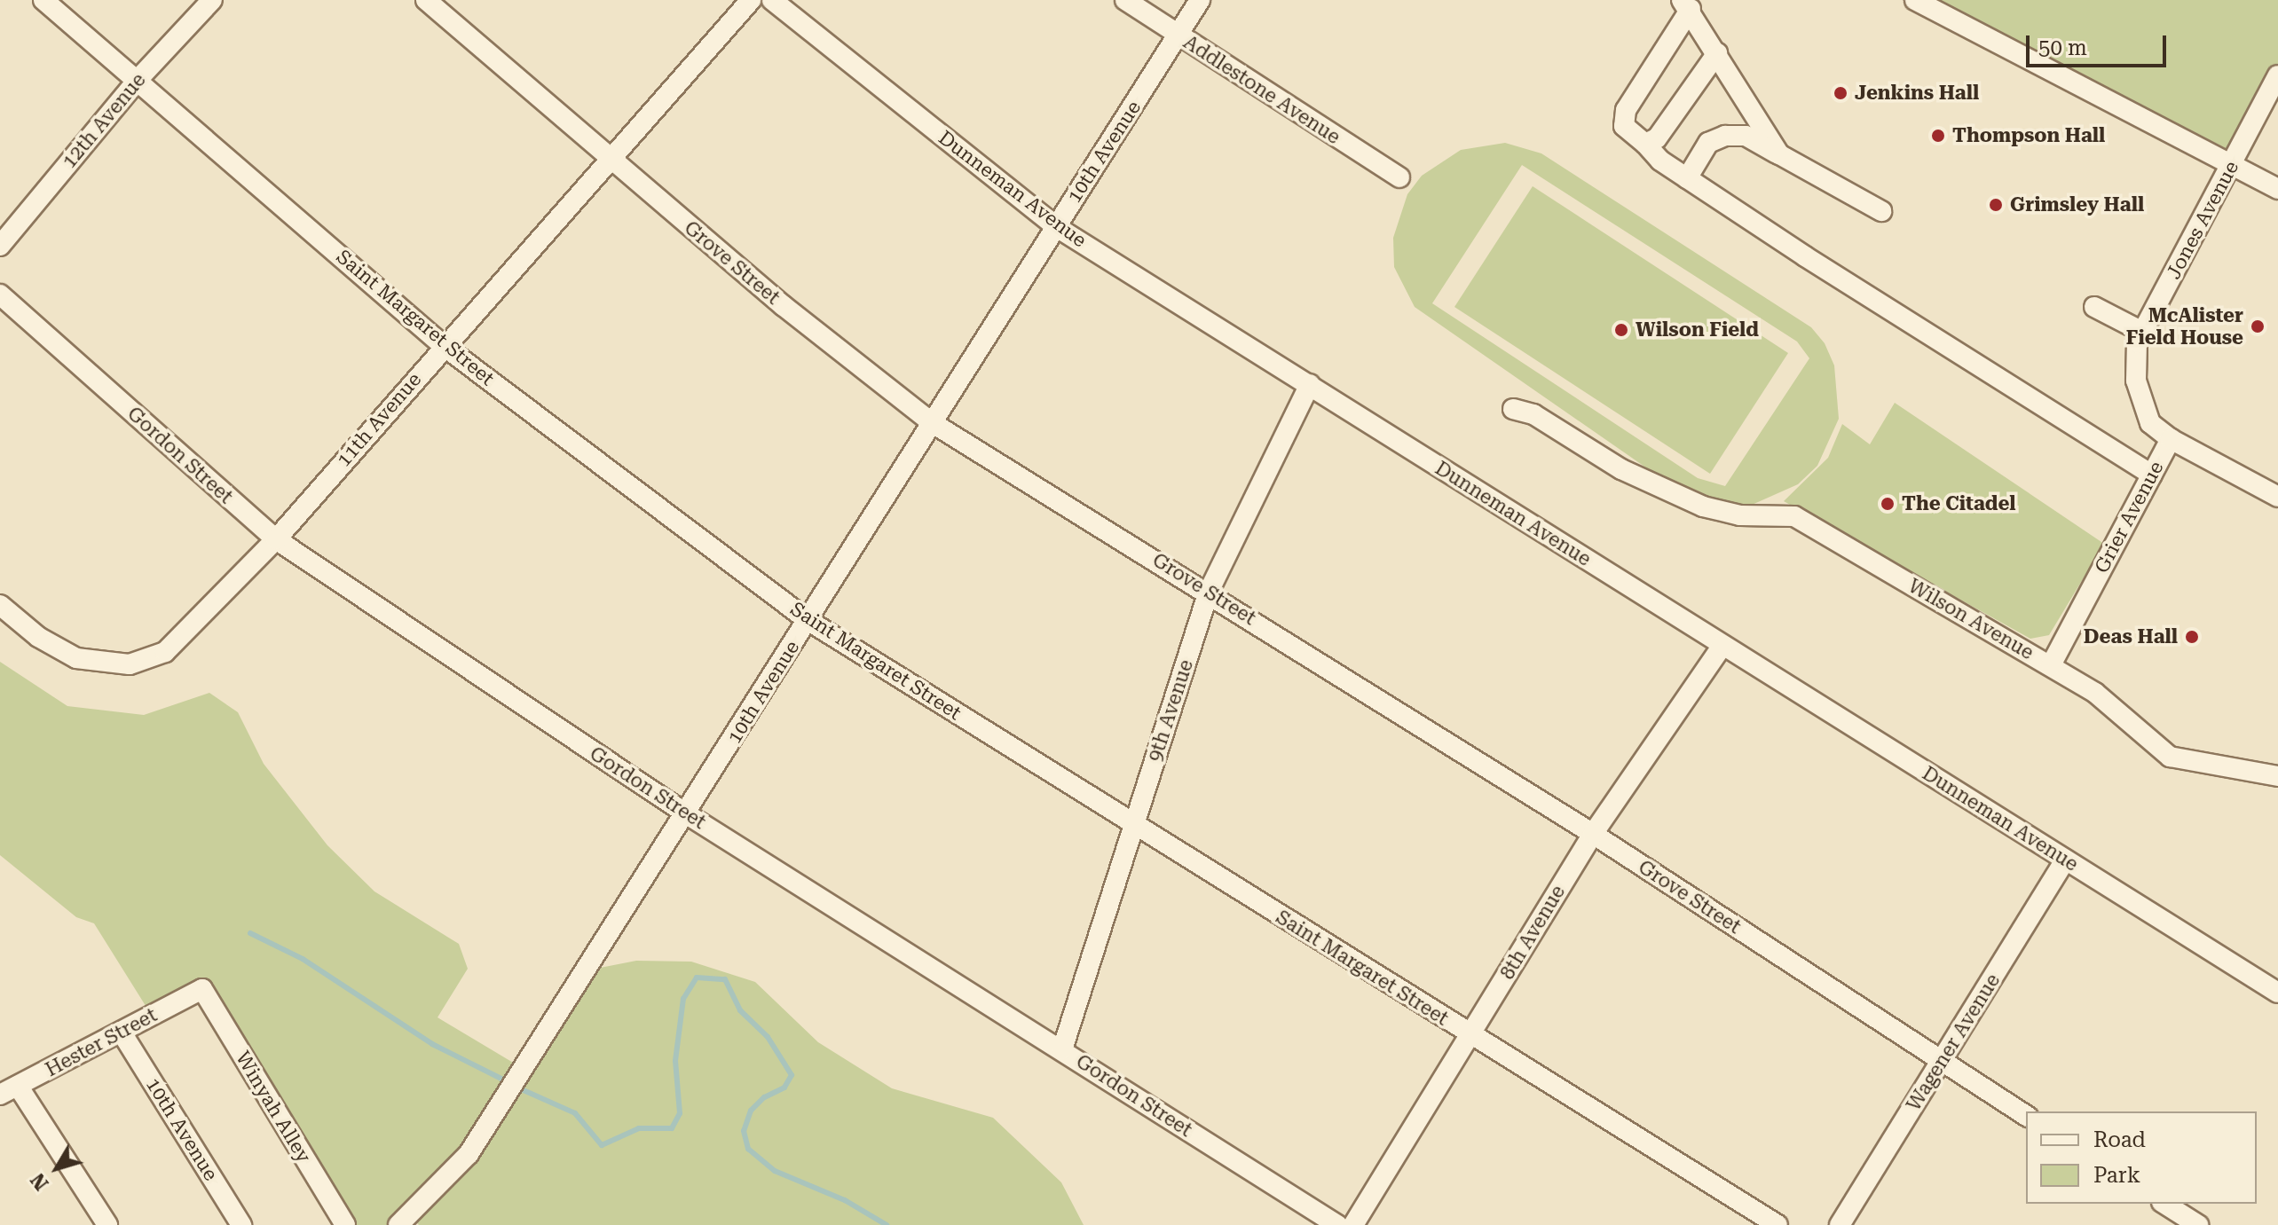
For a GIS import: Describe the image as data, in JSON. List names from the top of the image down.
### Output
{
  "streets": {
    "street": [
      "Addlestone Avenue",
      "12th Avenue",
      "10th Avenue",
      "Dunneman Avenue",
      "Jones Avenue",
      "Grove Street",
      "Saint Margaret Street",
      "11th Avenue",
      "Gordon Street",
      "Grier Avenue",
      "Wilson Avenue",
      "9th Avenue",
      "8th Avenue",
      "Hester Street",
      "Wagener Avenue",
      "Winyah Alley"
    ]
  },
  "crossings": [
    ["Addlestone Avenue", "10th Avenue"],
    ["12th Avenue", "Saint Margaret Street"],
    ["10th Avenue", "Dunneman Avenue"],
    ["10th Avenue", "Grove Street"],
    ["10th Avenue", "Saint Margaret Street"],
    ["10th Avenue", "Gordon Street"],
    ["10th Avenue", "Hester Street"],
    ["Dunneman Avenue", "9th Avenue"],
    ["Dunneman Avenue", "8th Avenue"],
    ["Dunneman Avenue", "Wagener Avenue"],
    ["Jones Avenue", "Grier Avenue"],
    ["Grove Street", "11th Avenue"],
    ["Grove Street", "9th Avenue"],
    ["Grove Street", "8th Avenue"],
    ["Grove Street", "Wagener Avenue"],
    ["Saint Margaret Street", "11th Avenue"],
    ["Saint Margaret Street", "9th Avenue"],
    ["Saint Margaret Street", "8th Avenue"],
    ["11th Avenue", "Gordon Street"],
    ["Gordon Street", "9th Avenue"],
    ["Grier Avenue", "Wilson Avenue"],
    ["Hester Street", "Winyah Alley"]
  ],
  "places": [
    "Jenkins Hall",
    "Thompson Hall",
    "Grimsley Hall",
    "McAlister Field House",
    "Wilson Field",
    "The Citadel",
    "Deas Hall"
  ],
  "legend": ["Road", "Park"],
  "scale_bar": "50 m",
  "north": "bottom left"
}
